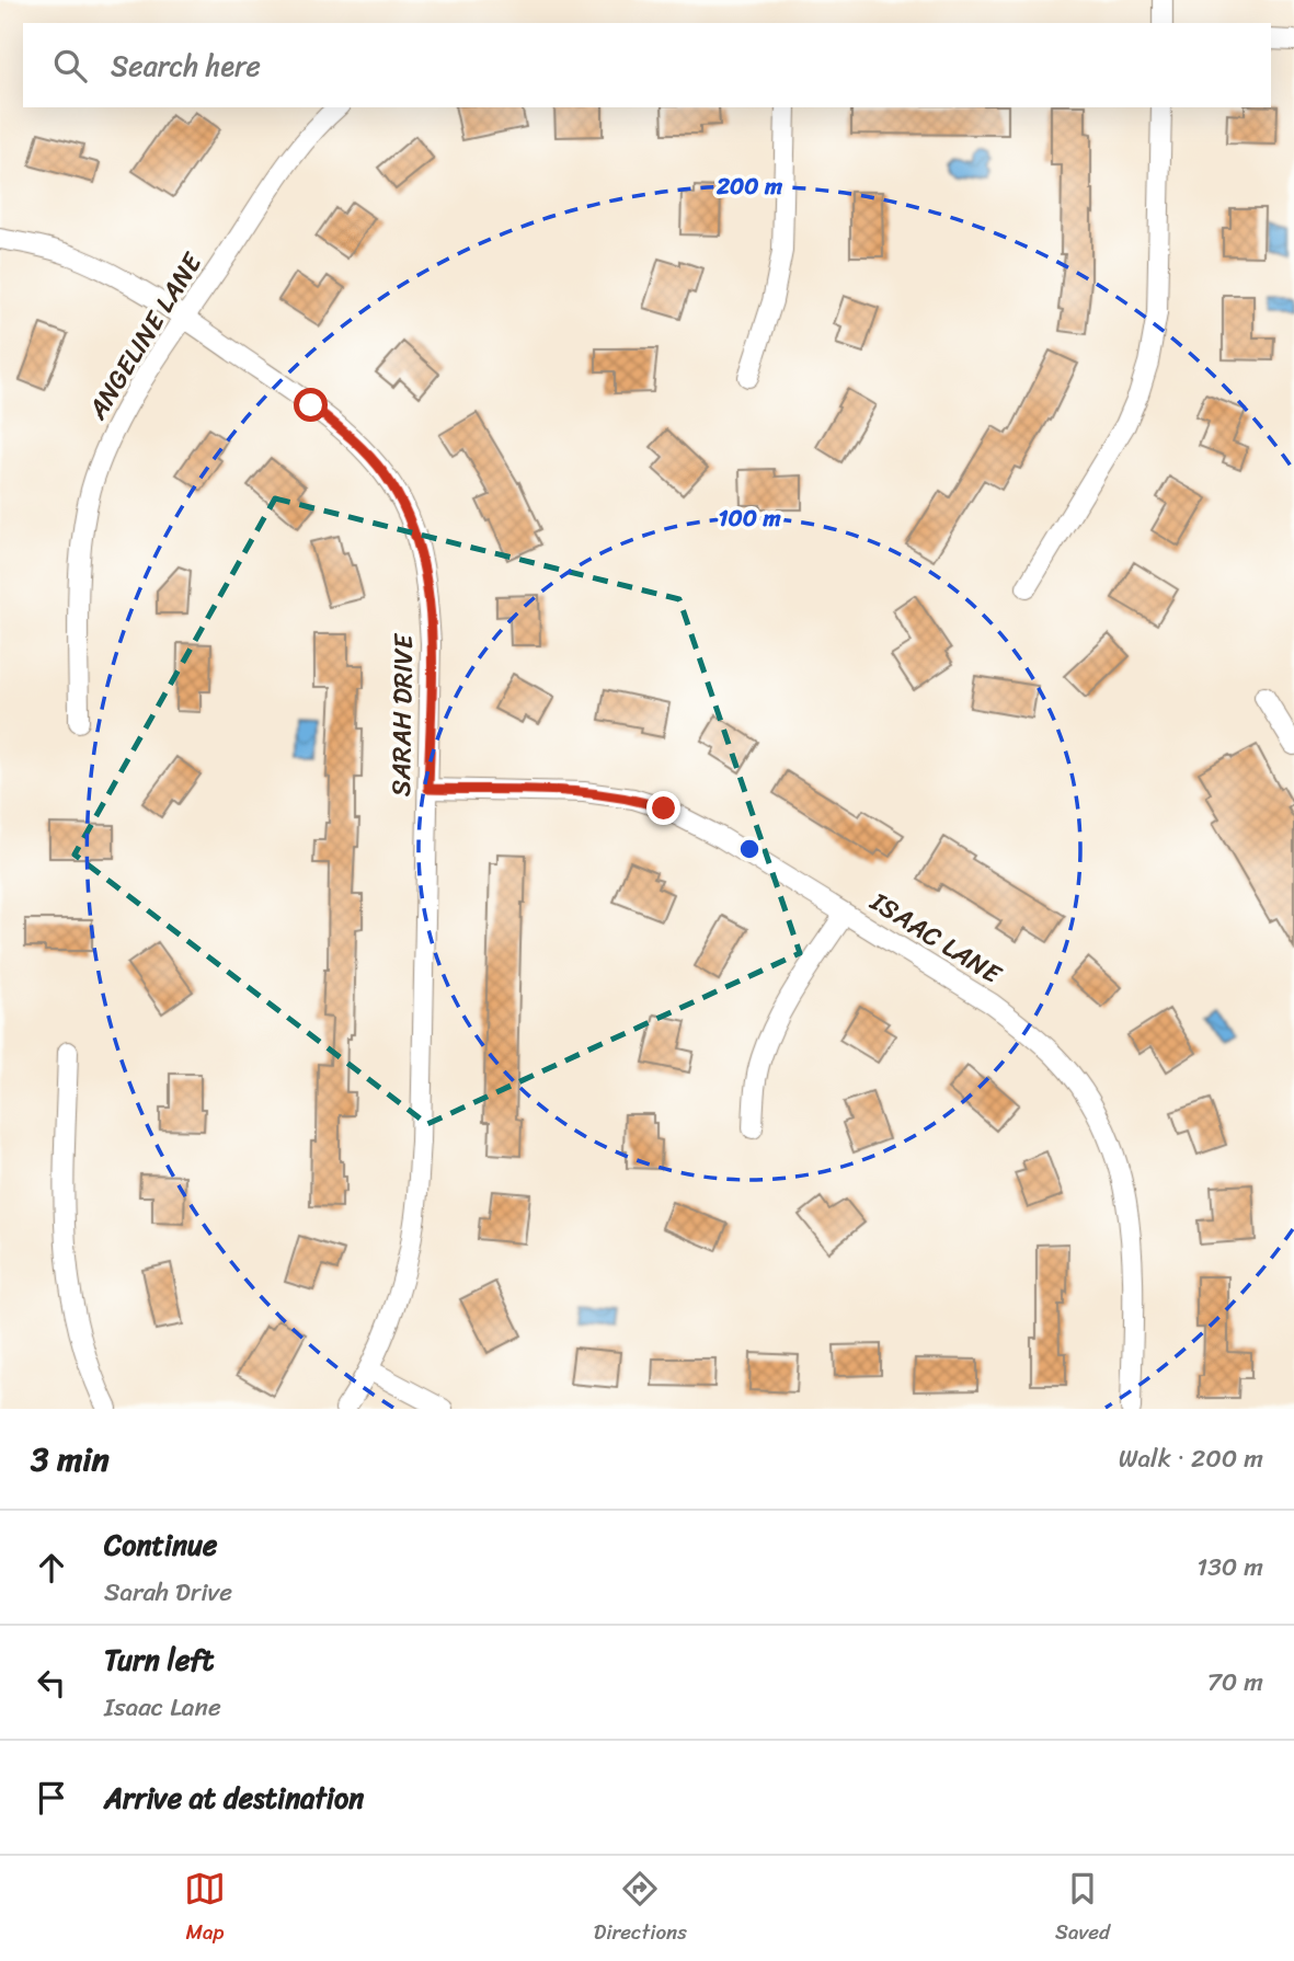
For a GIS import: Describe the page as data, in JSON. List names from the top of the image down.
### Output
{
  "streets": {
    "street": ["ANGELINE LANE", "SARAH DRIVE", "ISAAC LANE"]
  },
  "crossings": [
    ["ANGELINE LANE", "SARAH DRIVE"],
    ["SARAH DRIVE", "ISAAC LANE"]
  ],
  "page": {
    "search": "Search here",
    "heading": ["3 min", "Walk · 200 m"],
    "list": [
      ["Continue", "Sarah Drive", "130 m"],
      ["Turn left", "Isaac Lane", "70 m"],
      "Arrive at destination"
    ],
    "nav": ["Map", "Directions", "Saved"]
  },
  "rings": ["200 m", "100 m"]
}
